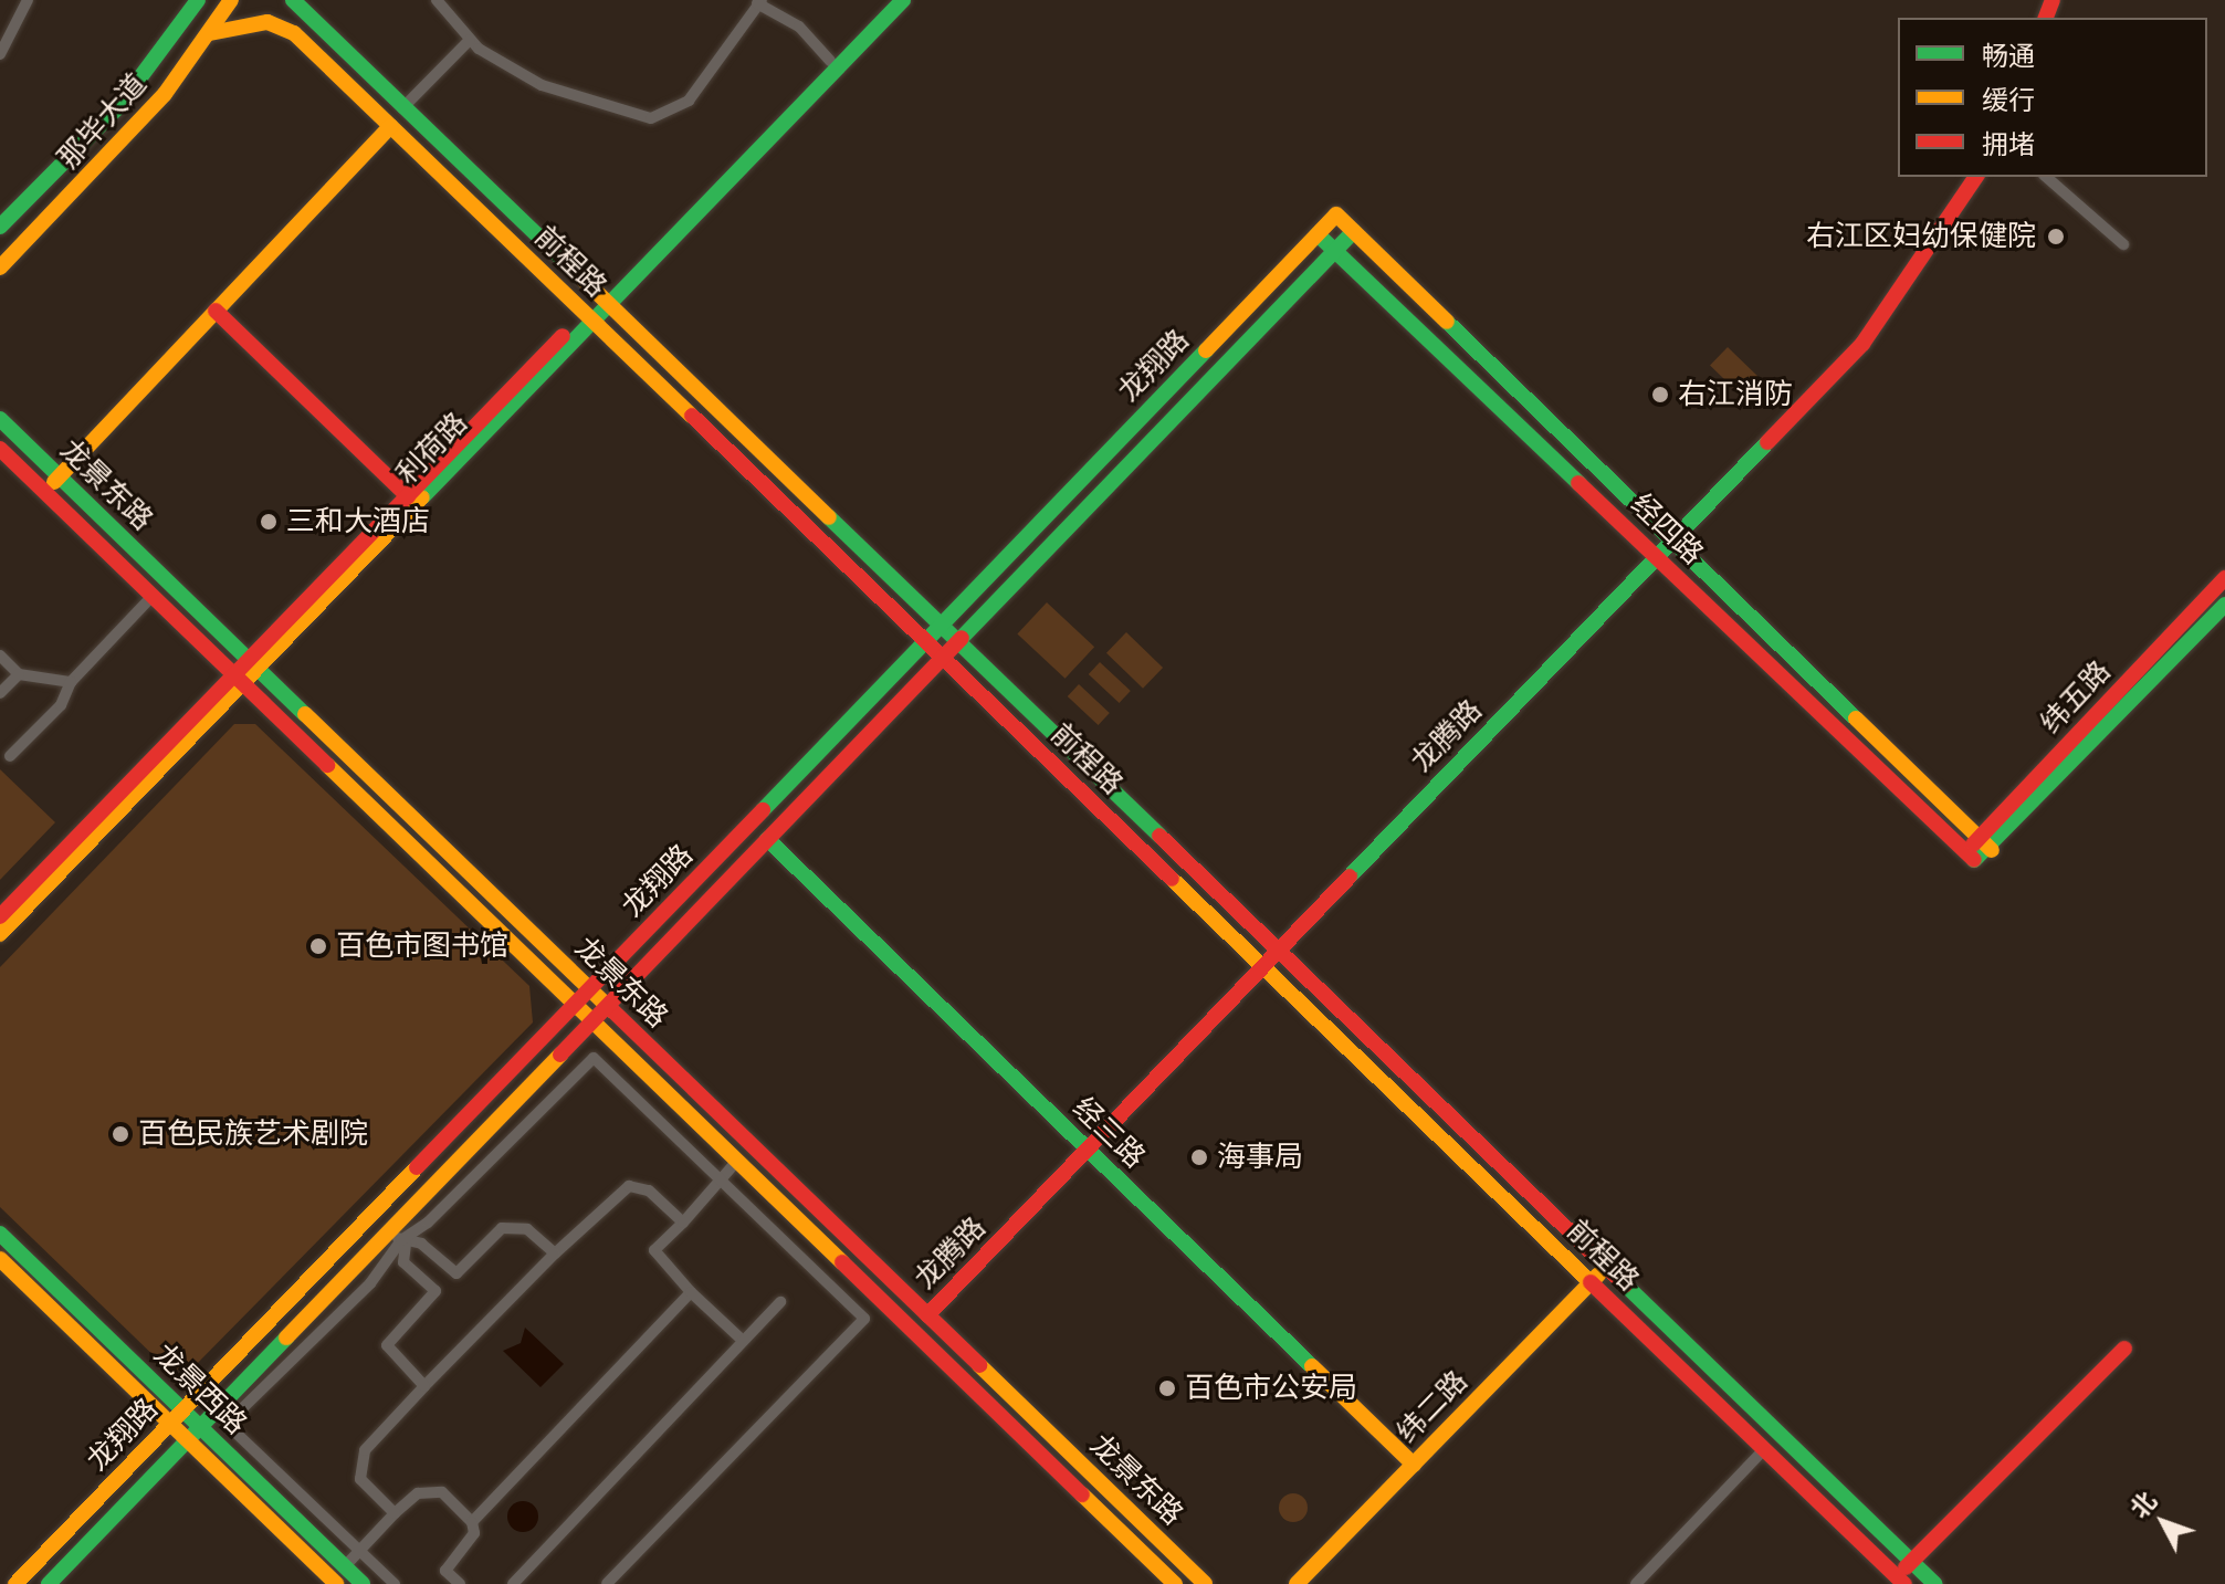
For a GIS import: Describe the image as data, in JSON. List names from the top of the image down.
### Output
{
  "streets": {
    "main road": [
      "那毕大道",
      "前程路",
      "龙翔路",
      "利荷路",
      "龙景东路",
      "经四路",
      "纬五路",
      "龙腾路",
      "经三路",
      "龙景西路",
      "纬二路"
    ]
  },
  "crossings": [
    ["那毕大道", "前程路"],
    ["前程路", "龙翔路"],
    ["前程路", "利荷路"],
    ["前程路", "龙腾路"],
    ["前程路", "纬二路"],
    ["龙翔路", "龙景东路"],
    ["龙翔路", "经四路"],
    ["龙翔路", "经三路"],
    ["龙翔路", "龙景西路"],
    ["利荷路", "龙景东路"],
    ["龙景东路", "龙腾路"],
    ["经四路", "纬五路"],
    ["经四路", "龙腾路"],
    ["龙腾路", "经三路"],
    ["经三路", "纬二路"]
  ],
  "places": [
    "右江区妇幼保健院",
    "右江消防",
    "三和大酒店",
    "百色市图书馆",
    "百色民族艺术剧院",
    "海事局",
    "百色市公安局"
  ],
  "legend": ["畅通", "缓行", "拥堵"],
  "north": "top left"
}
